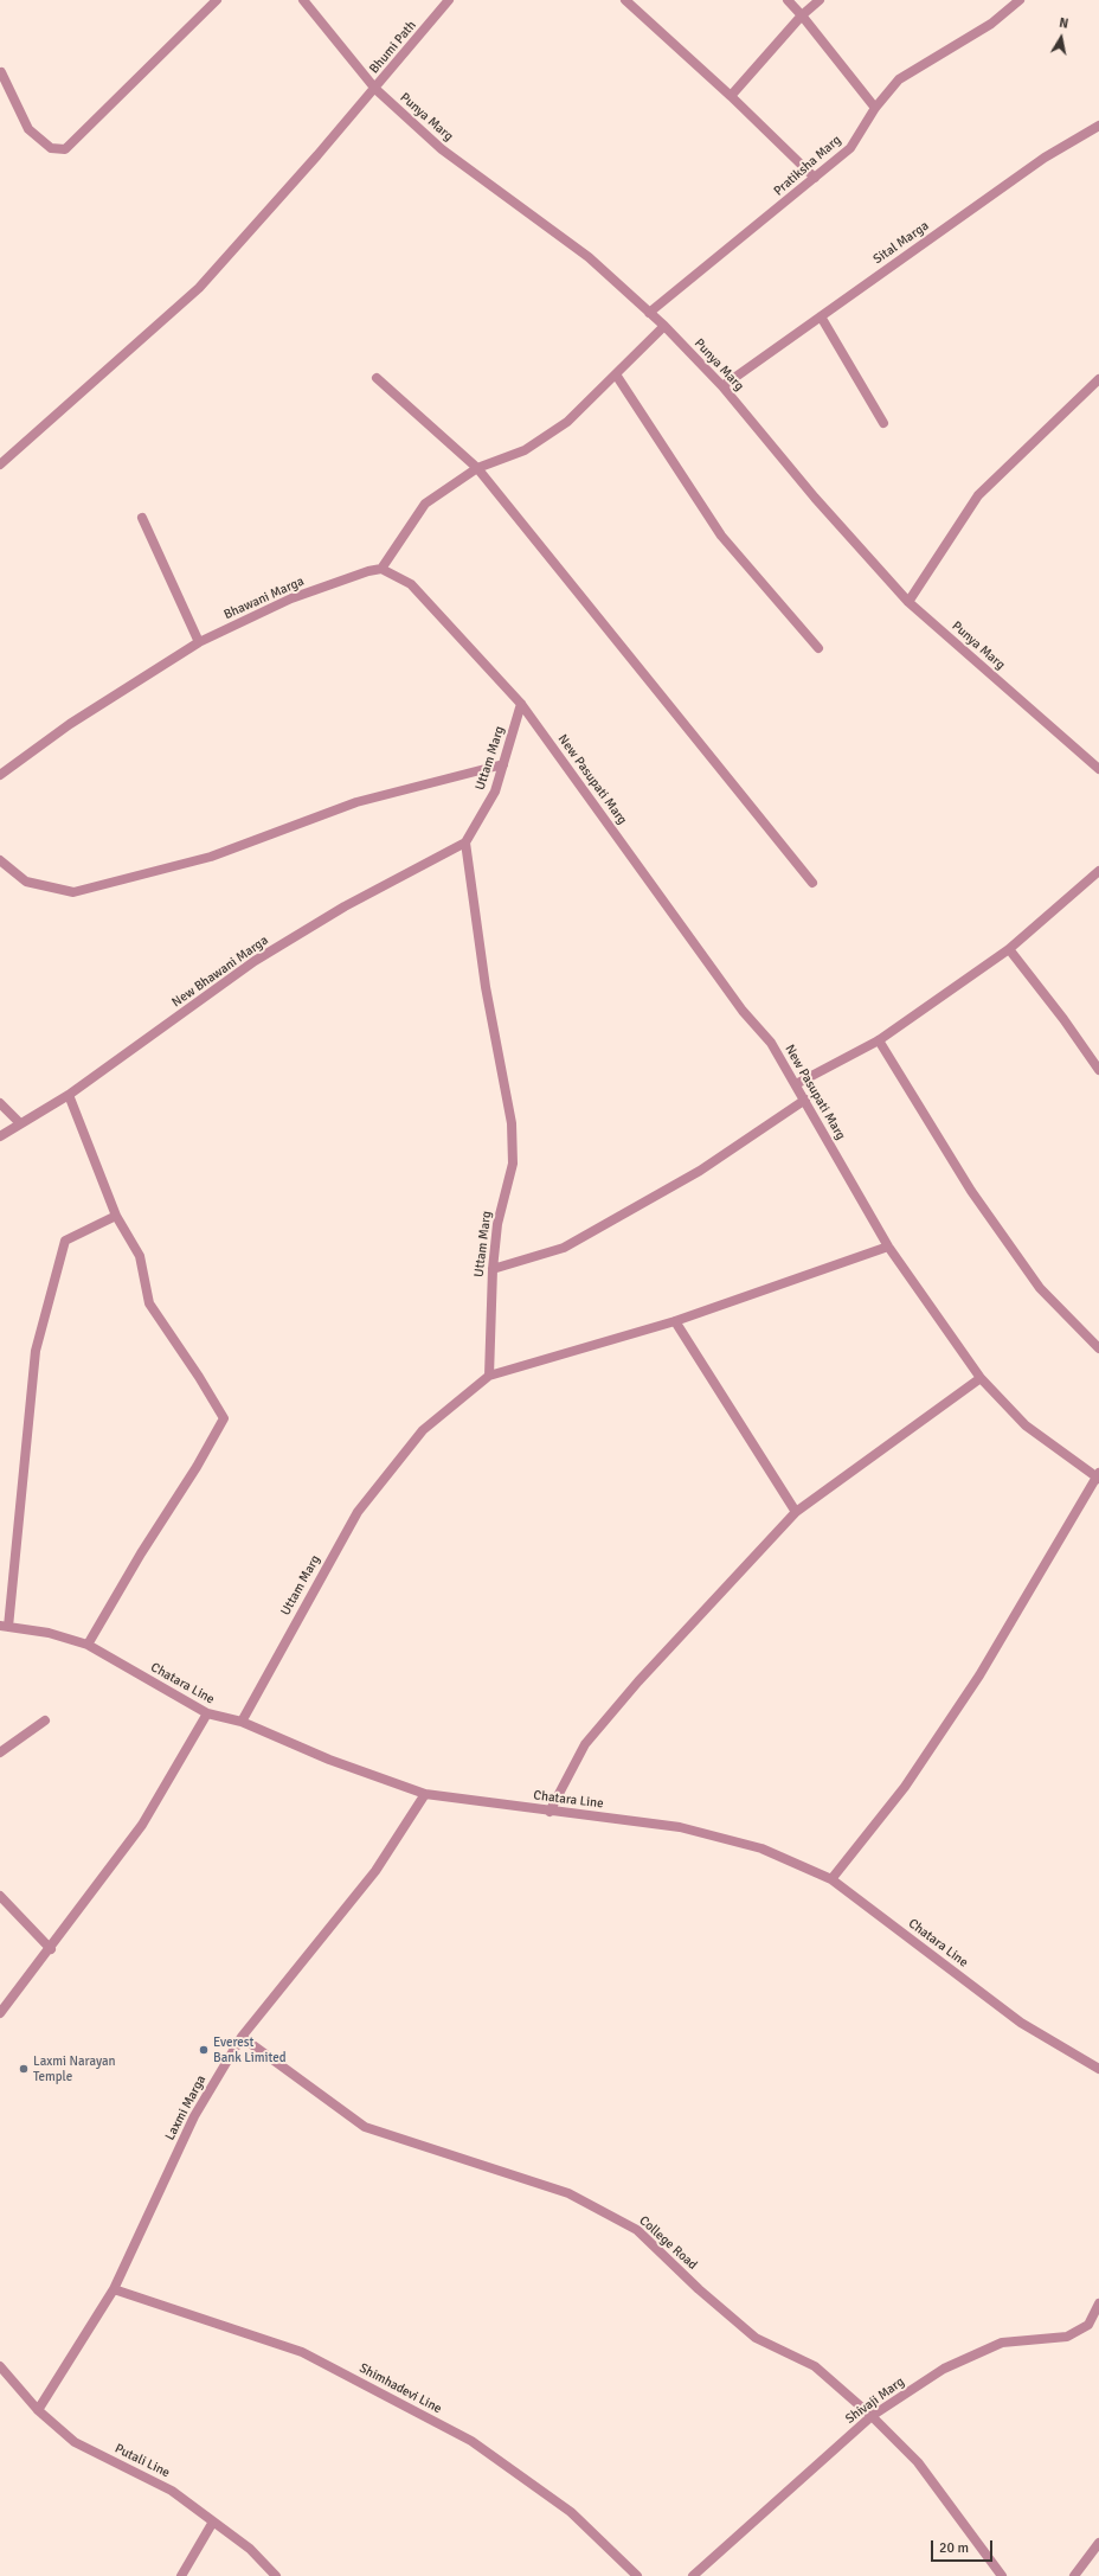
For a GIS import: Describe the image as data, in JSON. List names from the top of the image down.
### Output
{
  "streets": {
    "street": [
      "Bhumi Path",
      "Punya Marg",
      "Pratiksha Marg",
      "Sital Marga",
      "Bhawani Marga",
      "Uttam Marg",
      "New Pasupati Marg",
      "New Bhawani Marga",
      "Chatara Line",
      "Laxmi Marga",
      "College Road",
      "Shimhadevi Line",
      "Shivaji Marg",
      "Putali Line"
    ]
  },
  "crossings": [
    ["Bhumi Path", "Punya Marg"],
    ["Punya Marg", "Pratiksha Marg"],
    ["Punya Marg", "Sital Marga"],
    ["Uttam Marg", "New Pasupati Marg"],
    ["Uttam Marg", "New Bhawani Marga"],
    ["Uttam Marg", "Chatara Line"],
    ["Chatara Line", "Laxmi Marga"],
    ["Laxmi Marga", "College Road"],
    ["Laxmi Marga", "Shimhadevi Line"],
    ["Laxmi Marga", "Putali Line"],
    ["College Road", "Shivaji Marg"]
  ],
  "places": ["Everest Bank Limited", "Laxmi Narayan Temple"],
  "scale_bar": "20 m",
  "north": "top"
}
